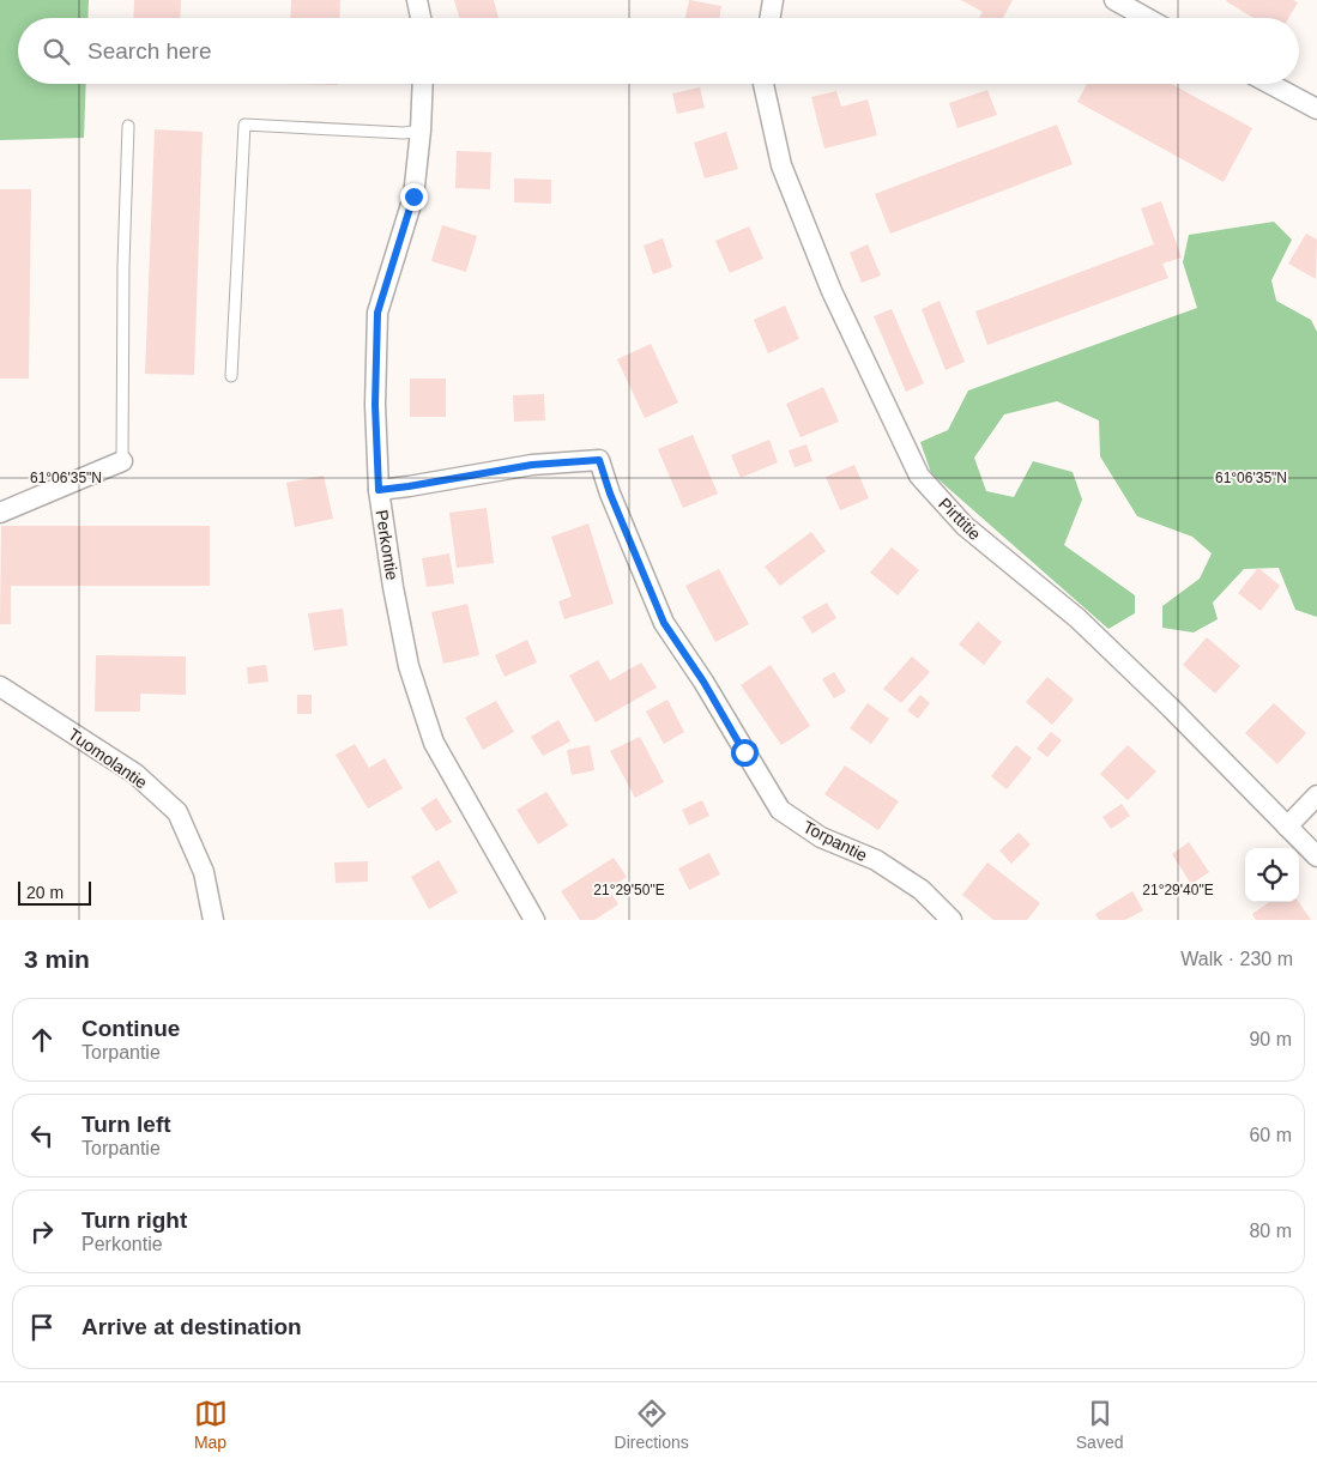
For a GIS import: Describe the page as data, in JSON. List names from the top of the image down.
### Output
{
  "streets": {
    "street": [
      "Pirttitie",
      "Perkontie",
      "Tuomolantie",
      "Torpantie"
    ]
  },
  "crossings": [
    ["Perkontie", "Torpantie"]
  ],
  "scale_bar": "20 m",
  "page": {
    "search": "Search here",
    "scale": "20 m",
    "heading": ["3 min", "Walk · 230 m"],
    "list": [
      ["Continue", "Torpantie", "90 m"],
      ["Turn left", "Torpantie", "60 m"],
      ["Turn right", "Perkontie", "80 m"],
      "Arrive at destination"
    ],
    "nav": ["Map", "Directions", "Saved"]
  },
  "coordinates": ["61°06'35\"N", "21°29'50\"E", "21°29'40\"E"]
}
